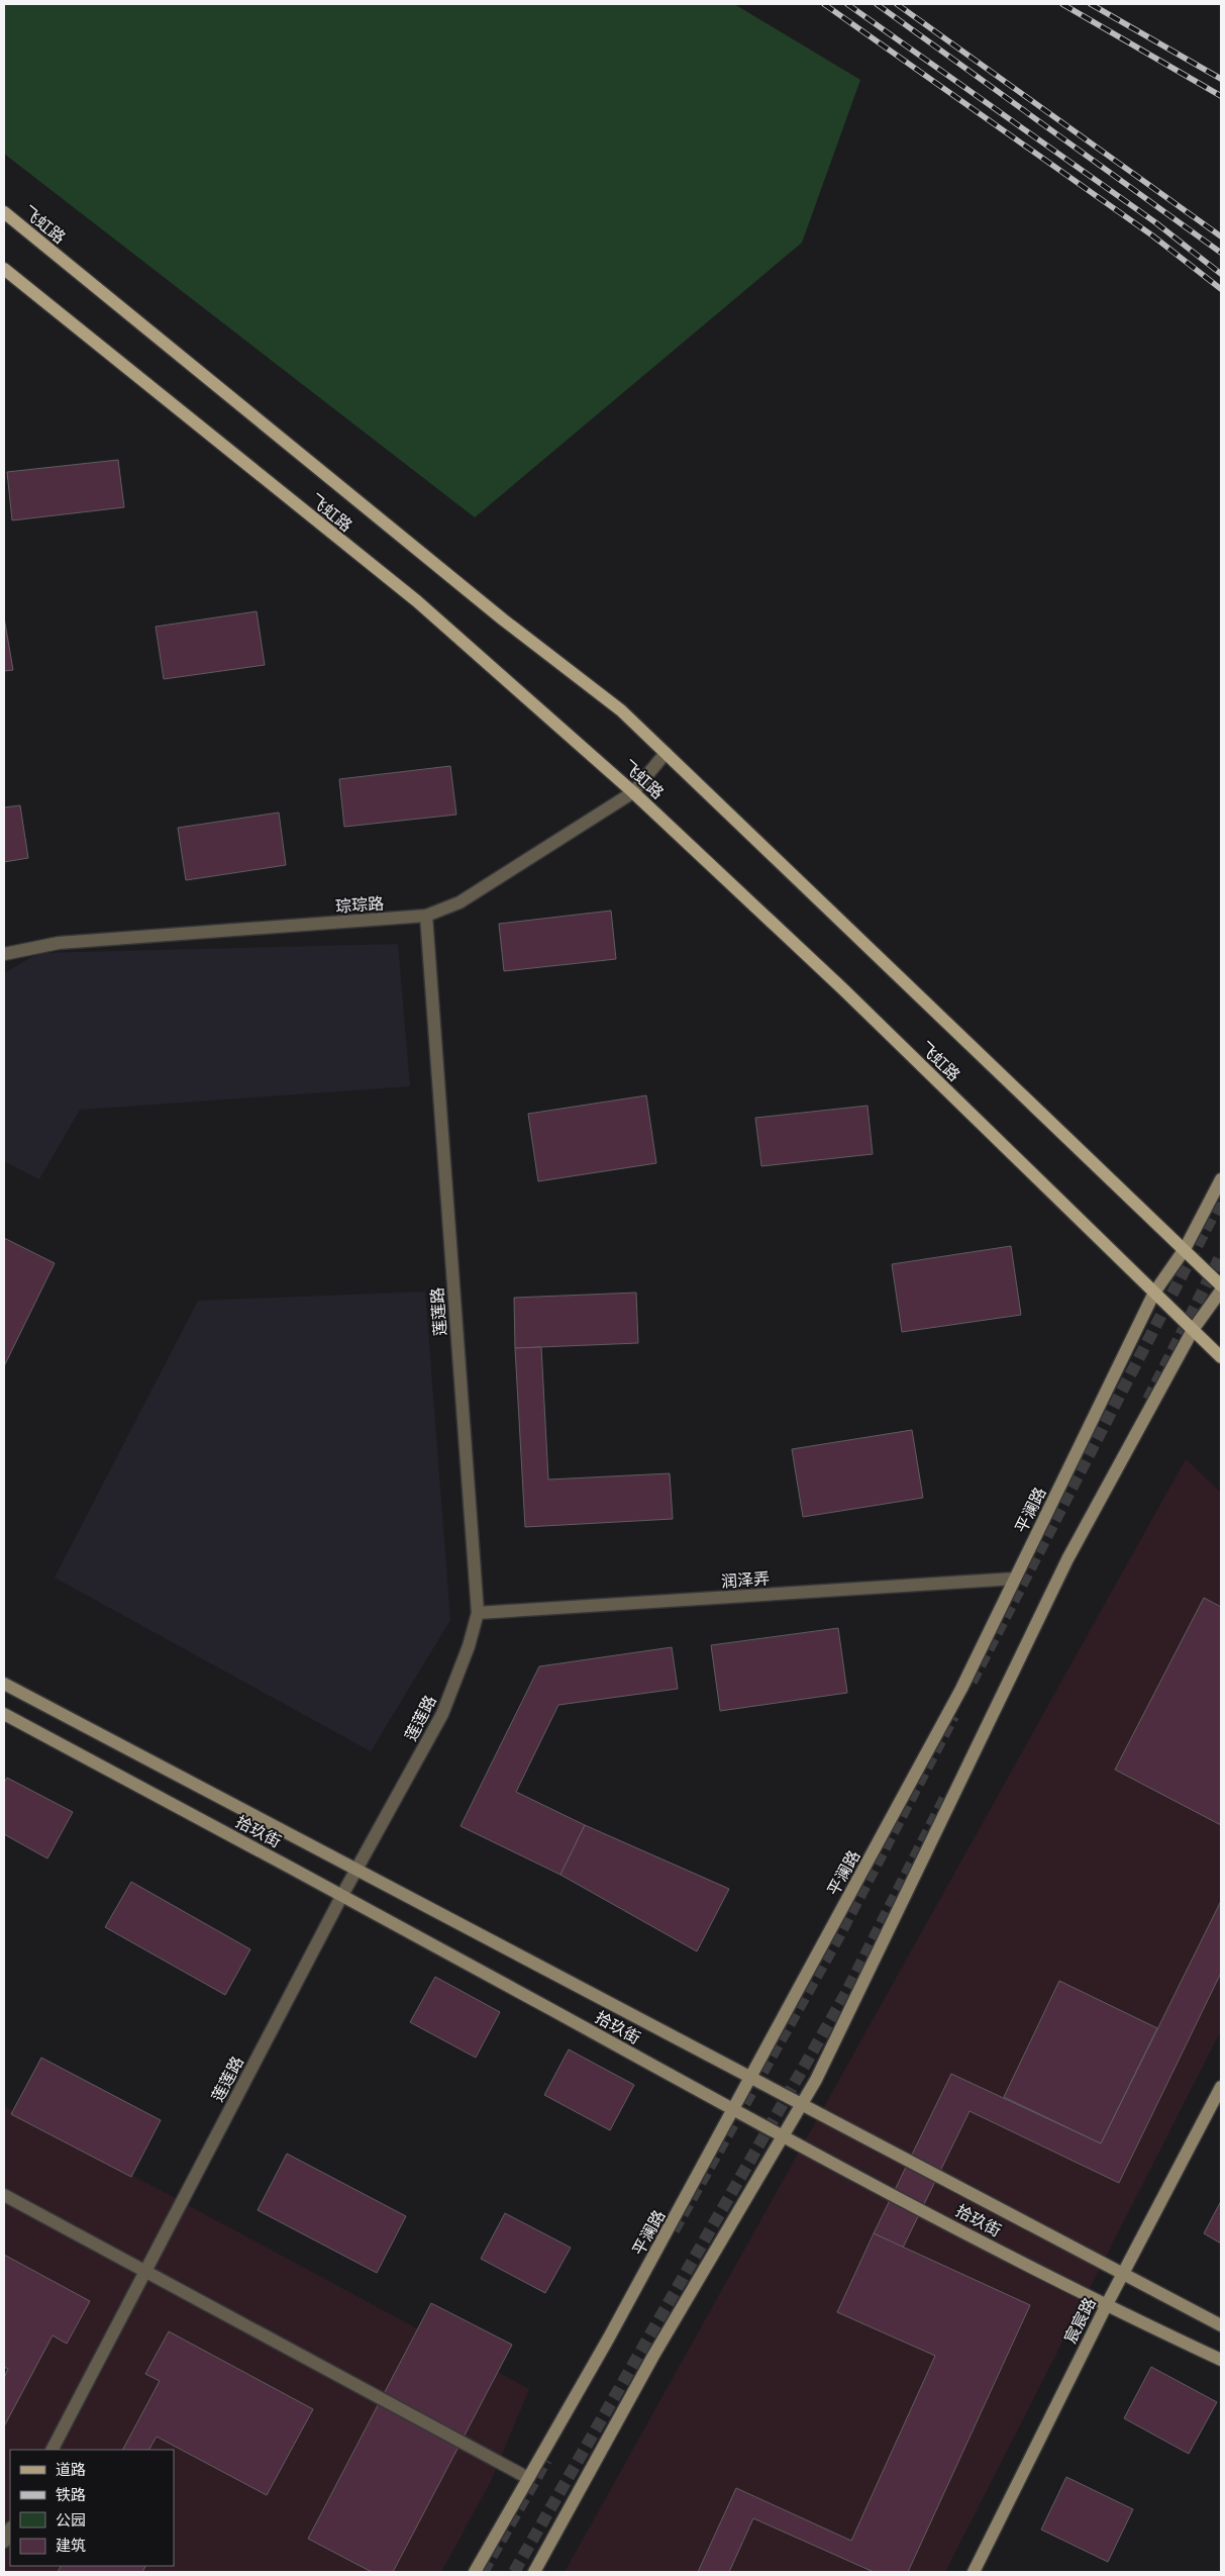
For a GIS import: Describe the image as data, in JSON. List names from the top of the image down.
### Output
{
  "streets": {
    "main road": [
      "飞虹路",
      "平澜路",
      "拾玖街",
      "宸宸路"
    ],
    "street": ["琮琮路", "莲莲路", "润泽弄"]
  },
  "crossings": [
    ["飞虹路", "琮琮路"],
    ["飞虹路", "平澜路"],
    ["琮琮路", "莲莲路"],
    ["莲莲路", "润泽弄"],
    ["莲莲路", "拾玖街"],
    ["平澜路", "润泽弄"],
    ["平澜路", "拾玖街"],
    ["拾玖街", "宸宸路"]
  ],
  "legend": [
    "道路",
    "铁路",
    "公园",
    "建筑"
  ]
}
